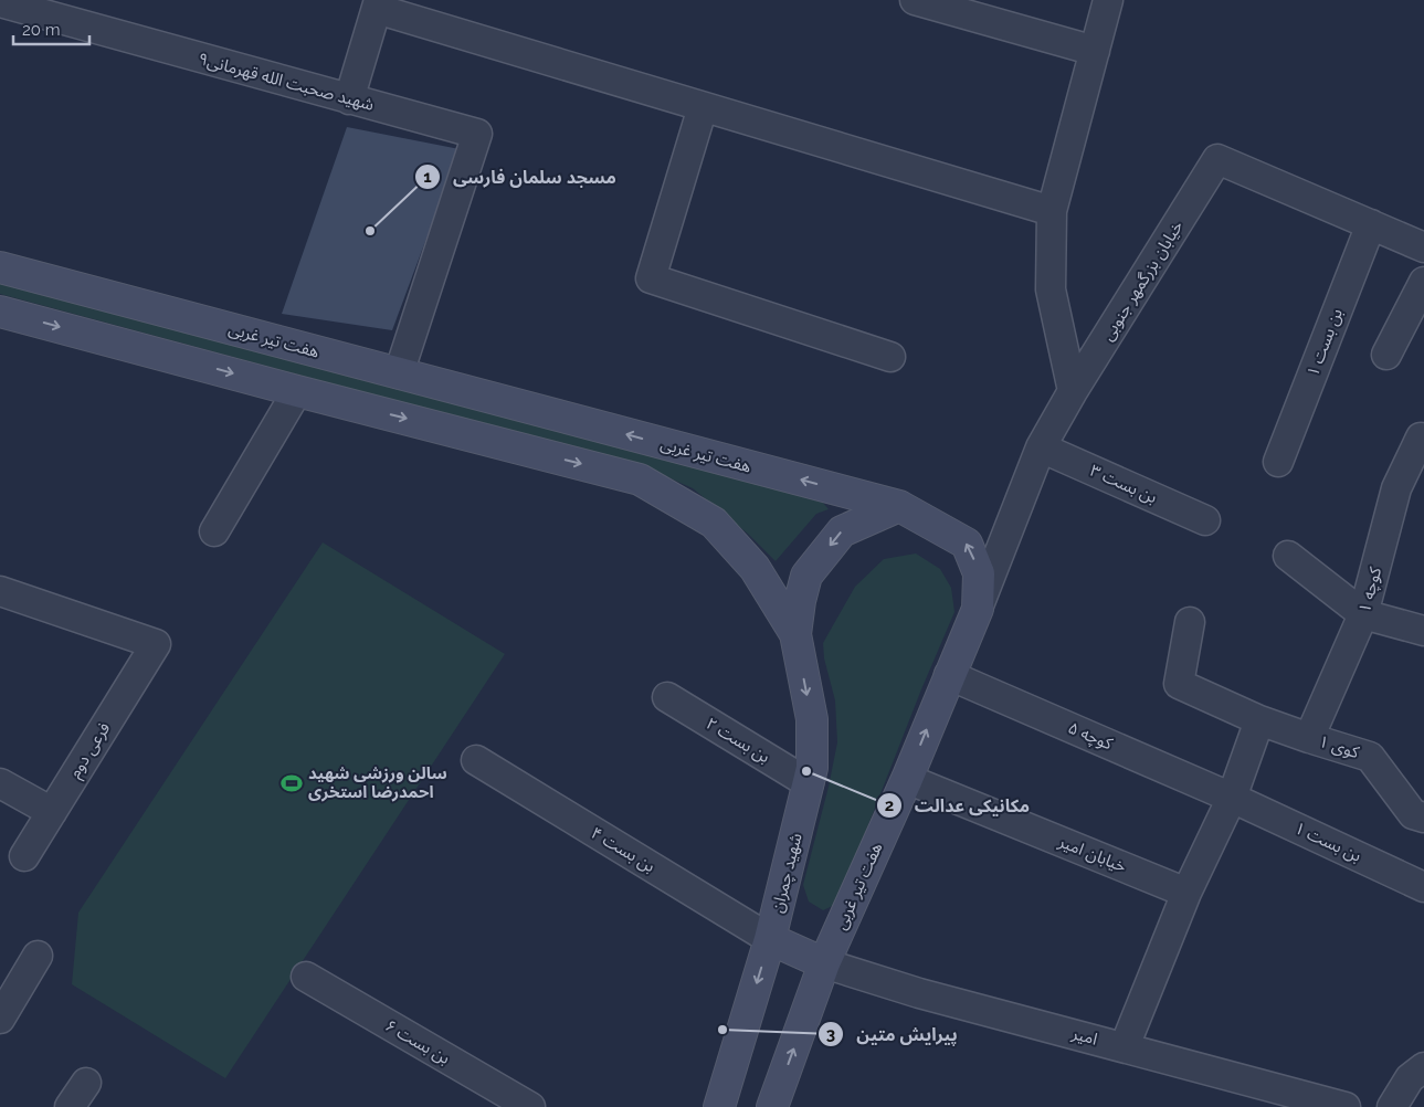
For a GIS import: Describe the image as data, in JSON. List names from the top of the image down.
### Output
{
  "streets": {
    "main road": ["هفت تیر غربی", "شهید چمران"],
    "street": [
      "شهید صحبت الله قهرمانی۹",
      "خیابان بزرگمهر جنوبی",
      "بن بست ۱",
      "بن بست ۳",
      "کوچه ۱",
      "کوچه ۵",
      "بن بست ۲",
      "کوی ۱",
      "فرعی دوم",
      "بن بست ۴",
      "خیابان امیر",
      "امیر",
      "بن بست ۶"
    ]
  },
  "crossings": [
    ["شهید صحبت الله قهرمانی۹", "هفت تیر غربی"],
    ["خیابان بزرگمهر جنوبی", "هفت تیر غربی"],
    ["خیابان بزرگمهر جنوبی", "بن بست ۱"],
    ["خیابان بزرگمهر جنوبی", "بن بست ۳"],
    ["هفت تیر غربی", "کوچه ۵"],
    ["هفت تیر غربی", "خیابان امیر"],
    ["هفت تیر غربی", "امیر"],
    ["بن بست ۱", "کوچه ۵"],
    ["کوچه ۱", "کوی ۱"],
    ["بن بست ۲", "شهید چمران"],
    ["بن بست ۴", "شهید چمران"]
  ],
  "places": {
    "other": ["مسجد سلمان فارسی", "مکانیکی عدالت", "پیرایش متین"],
    "sports": ["سالن ورزشی شهید احمدرضا استخری"]
  },
  "scale_bar": "20 m"
}
